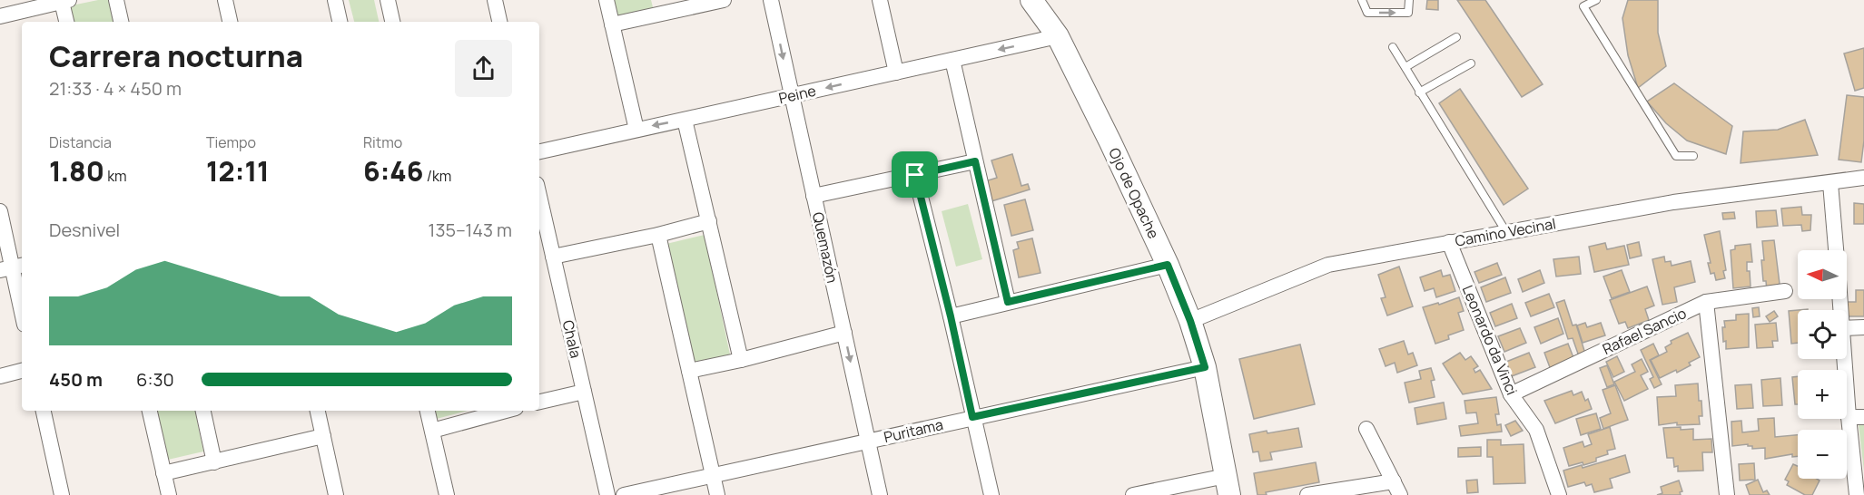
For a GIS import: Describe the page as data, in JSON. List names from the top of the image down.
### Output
{
  "streets": {
    "main road": ["Ojo de Opache"],
    "street": [
      "Peine",
      "Camino Vecinal",
      "Quemazón",
      "Rafael Sancio",
      "Chala",
      "Leonardo da Vinci",
      "Puritama"
    ]
  },
  "crossings": [
    ["Peine", "Ojo de Opache"],
    ["Peine", "Quemazón"],
    ["Ojo de Opache", "Camino Vecinal"],
    ["Ojo de Opache", "Puritama"],
    ["Camino Vecinal", "Leonardo da Vinci"],
    ["Quemazón", "Puritama"],
    ["Rafael Sancio", "Leonardo da Vinci"]
  ],
  "north": "left",
  "page": {
    "heading": ["Carrera nocturna", "21:33 · 4 × 450 m"],
    "stats": [
      ["Distancia", "1.80 km"],
      ["Tiempo", "12:11"],
      ["Ritmo", "6:46 /km"]
    ],
    "chart": ["Desnivel", "135–143 m"],
    "map_buttons": ["+", "−"],
    "list": [
      {
        "name": "450 m",
        "note": "6:30"
      }
    ]
  }
}
